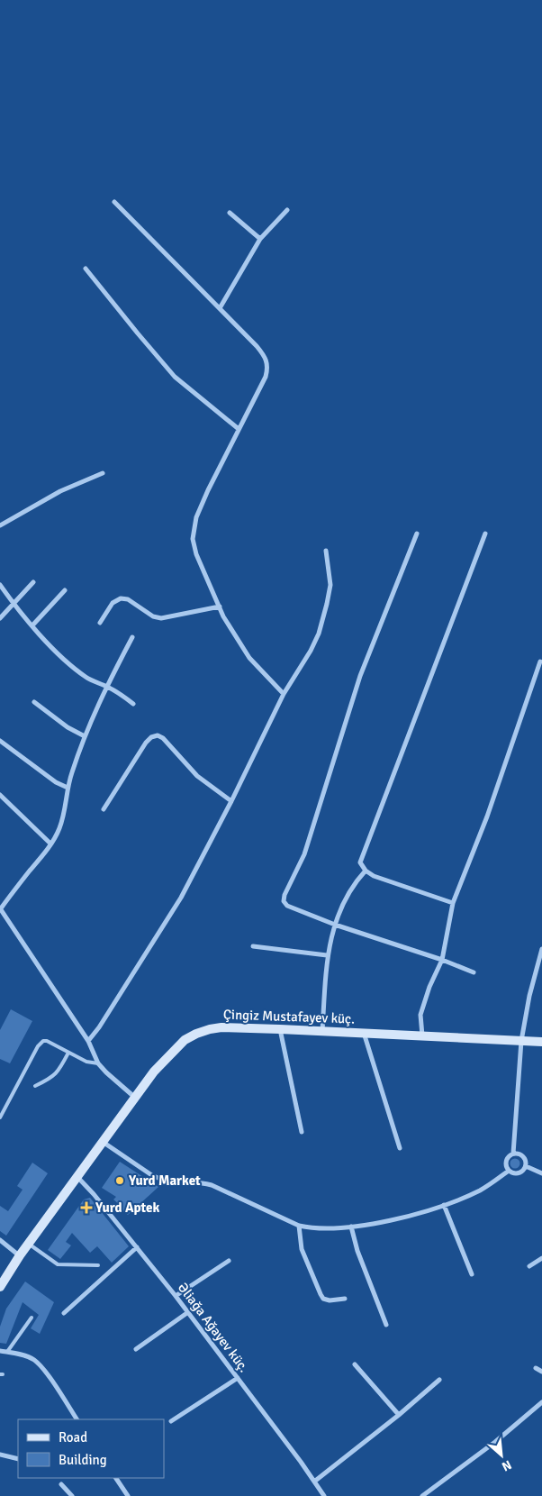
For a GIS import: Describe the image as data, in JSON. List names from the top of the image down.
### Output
{
  "streets": {
    "street": ["Çingiz Mustafayev küç.", "Əliağa Ağayev küç."]
  },
  "crossings": [
    ["Çingiz Mustafayev küç.", "Əliağa Ağayev küç."]
  ],
  "places": {
    "other": ["Yurd Market"],
    "health": ["Yurd Aptek"]
  },
  "legend": ["Road", "Building"],
  "north": "bottom right"
}
